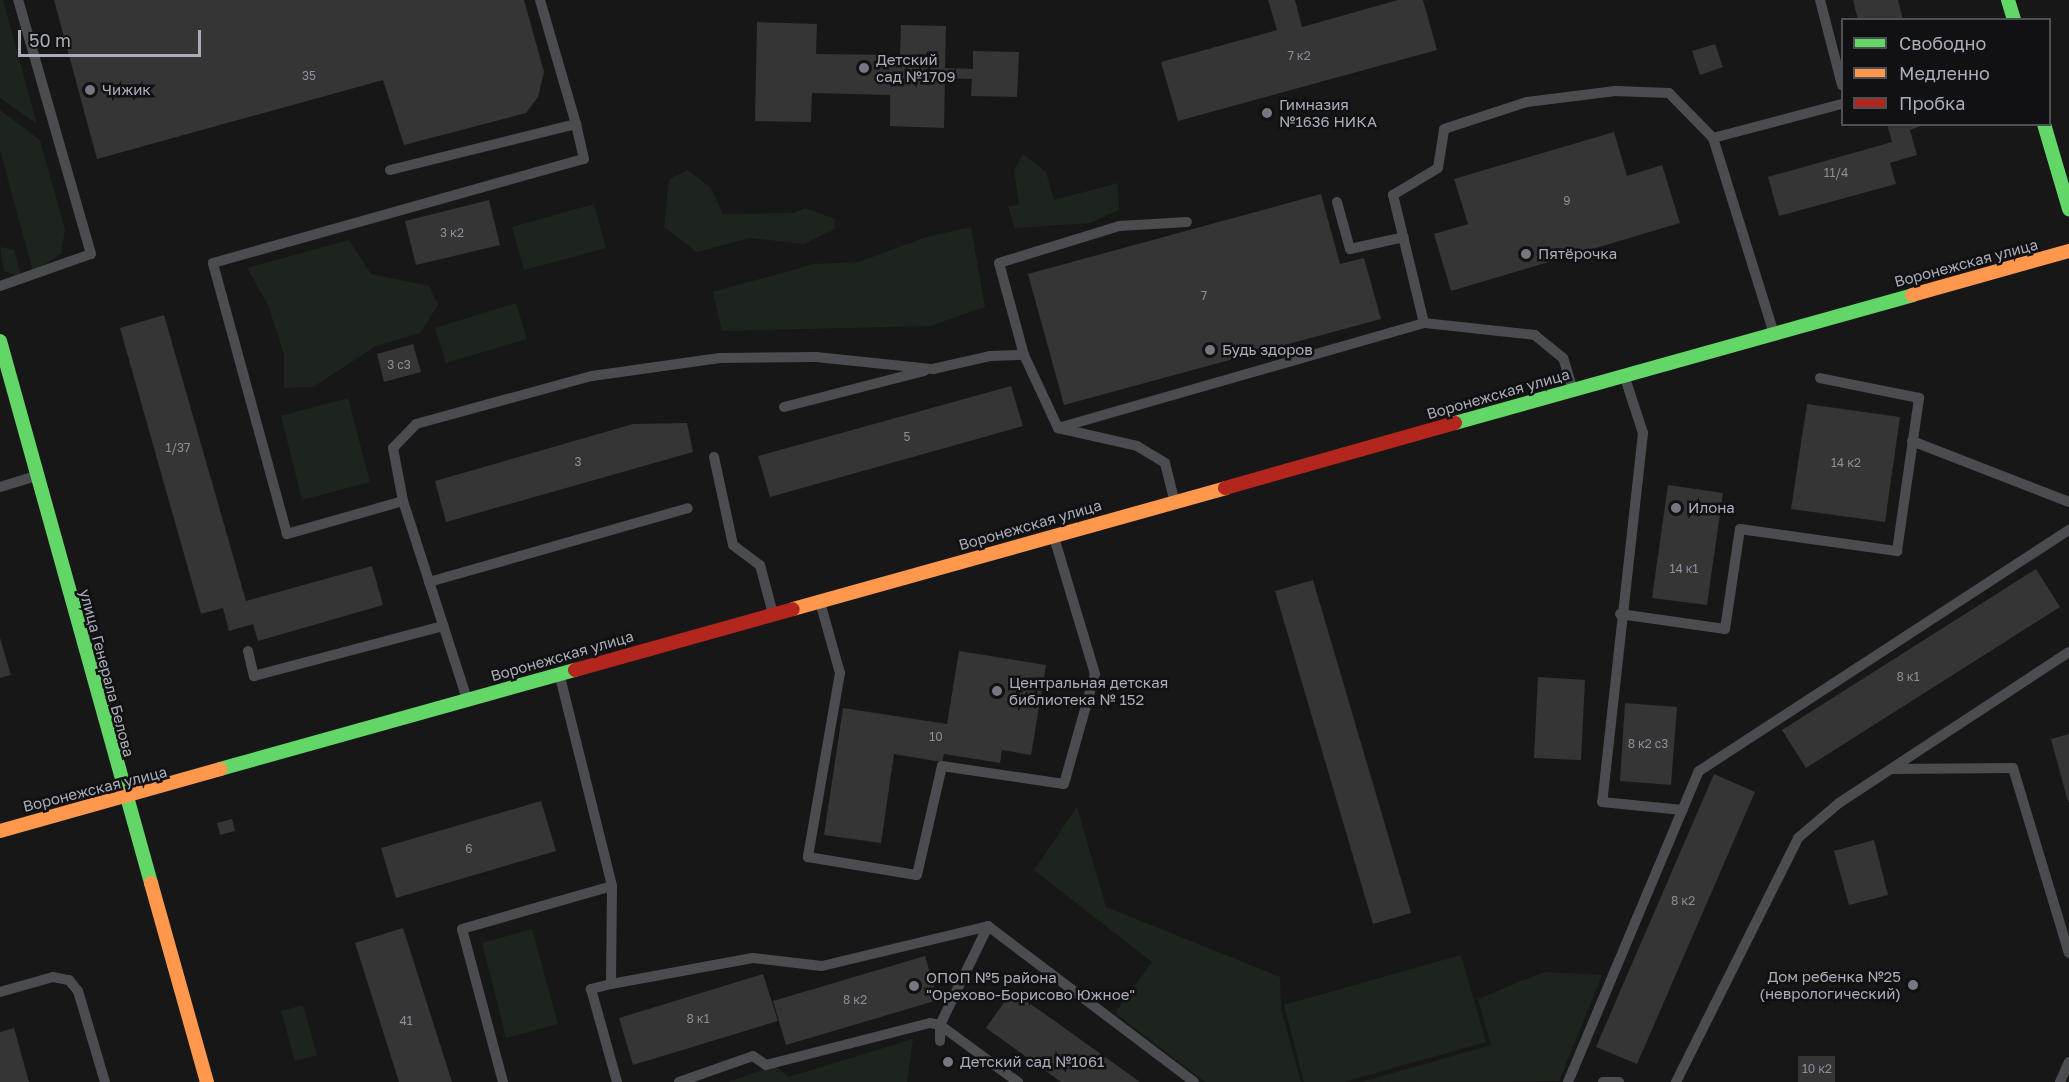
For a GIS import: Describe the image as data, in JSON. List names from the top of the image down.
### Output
{
  "streets": {
    "street": ["Воронежская улица", "улица Генерала Белова"]
  },
  "crossings": [
    ["Воронежская улица", "улица Генерала Белова"]
  ],
  "places": [
    "Детский сад №1709",
    "Чижик",
    "Гимназия №1636 НИКА",
    "Пятёрочка",
    "Будь здоров",
    "Илона",
    "Центральная детская библиотека № 152",
    "Дом ребенка №25 (неврологический)",
    "ОПОП №5 района \"Орехово-Борисово Южное\"",
    "Детский сад №1061"
  ],
  "house_numbers": [
    "7 к2",
    "35",
    "11/4",
    "9",
    "3 к2",
    "7",
    "3 с3",
    "5",
    "1/37",
    "3",
    "14 к2",
    "14 к1",
    "8 к1",
    "10",
    "8 к2 с3",
    "6",
    "8 к2",
    "8 к2",
    "8 к1",
    "41",
    "10 к2"
  ],
  "legend": ["Свободно", "Медленно", "Пробка"],
  "scale_bar": "50 m"
}
